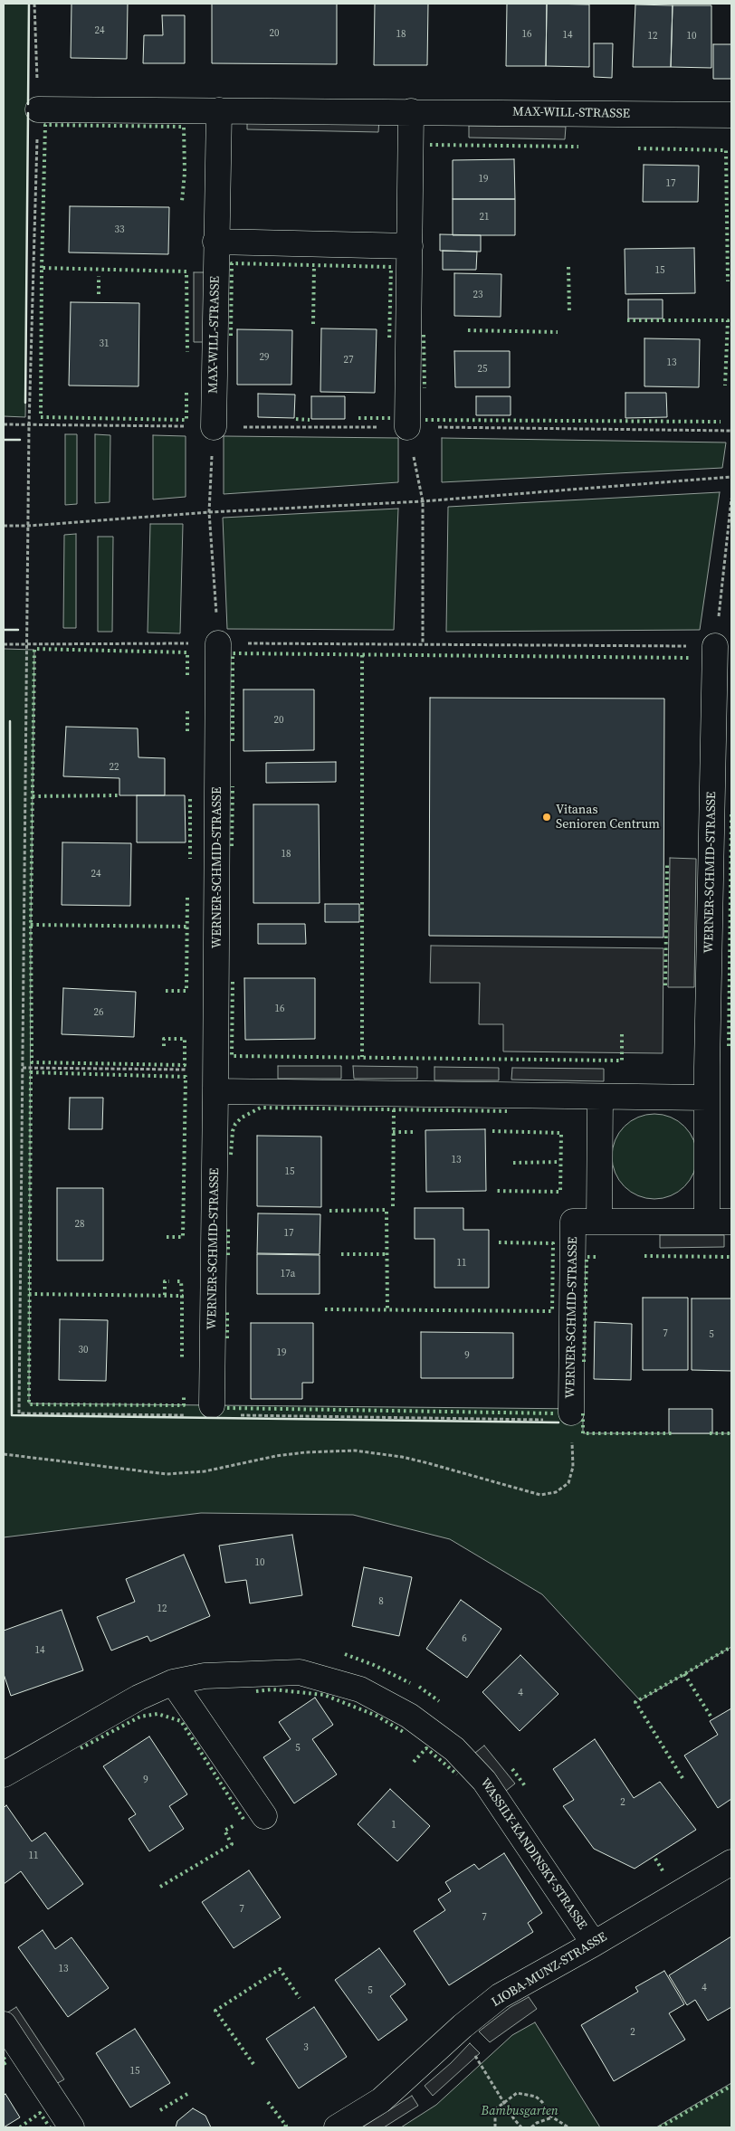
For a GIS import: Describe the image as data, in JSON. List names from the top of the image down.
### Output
{
  "streets": {
    "street": [
      "MAX-WILL-STRASSE",
      "WERNER-SCHMID-STRASSE",
      "WASSILY-KANDINSKY-STRASSE",
      "LIOBA-MUNZ-STRASSE"
    ]
  },
  "crossings": [
    ["WASSILY-KANDINSKY-STRASSE", "LIOBA-MUNZ-STRASSE"]
  ],
  "parks": ["Bambusgarten"],
  "places": ["Vitanas Senioren Centrum"],
  "house_numbers": [
    "24",
    "20",
    "18",
    "16",
    "14",
    "12",
    "10",
    "19",
    "17",
    "21",
    "33",
    "15",
    "23",
    "31",
    "29",
    "27",
    "13",
    "25",
    "20",
    "22",
    "18",
    "24",
    "16",
    "26",
    "13",
    "15",
    "28",
    "17",
    "11",
    "17a",
    "7",
    "5",
    "30",
    "19",
    "9",
    "10",
    "8",
    "12",
    "6",
    "14",
    "4",
    "5",
    "9",
    "2",
    "1",
    "11",
    "7",
    "7",
    "13",
    "4",
    "5",
    "2",
    "3",
    "15"
  ]
}
